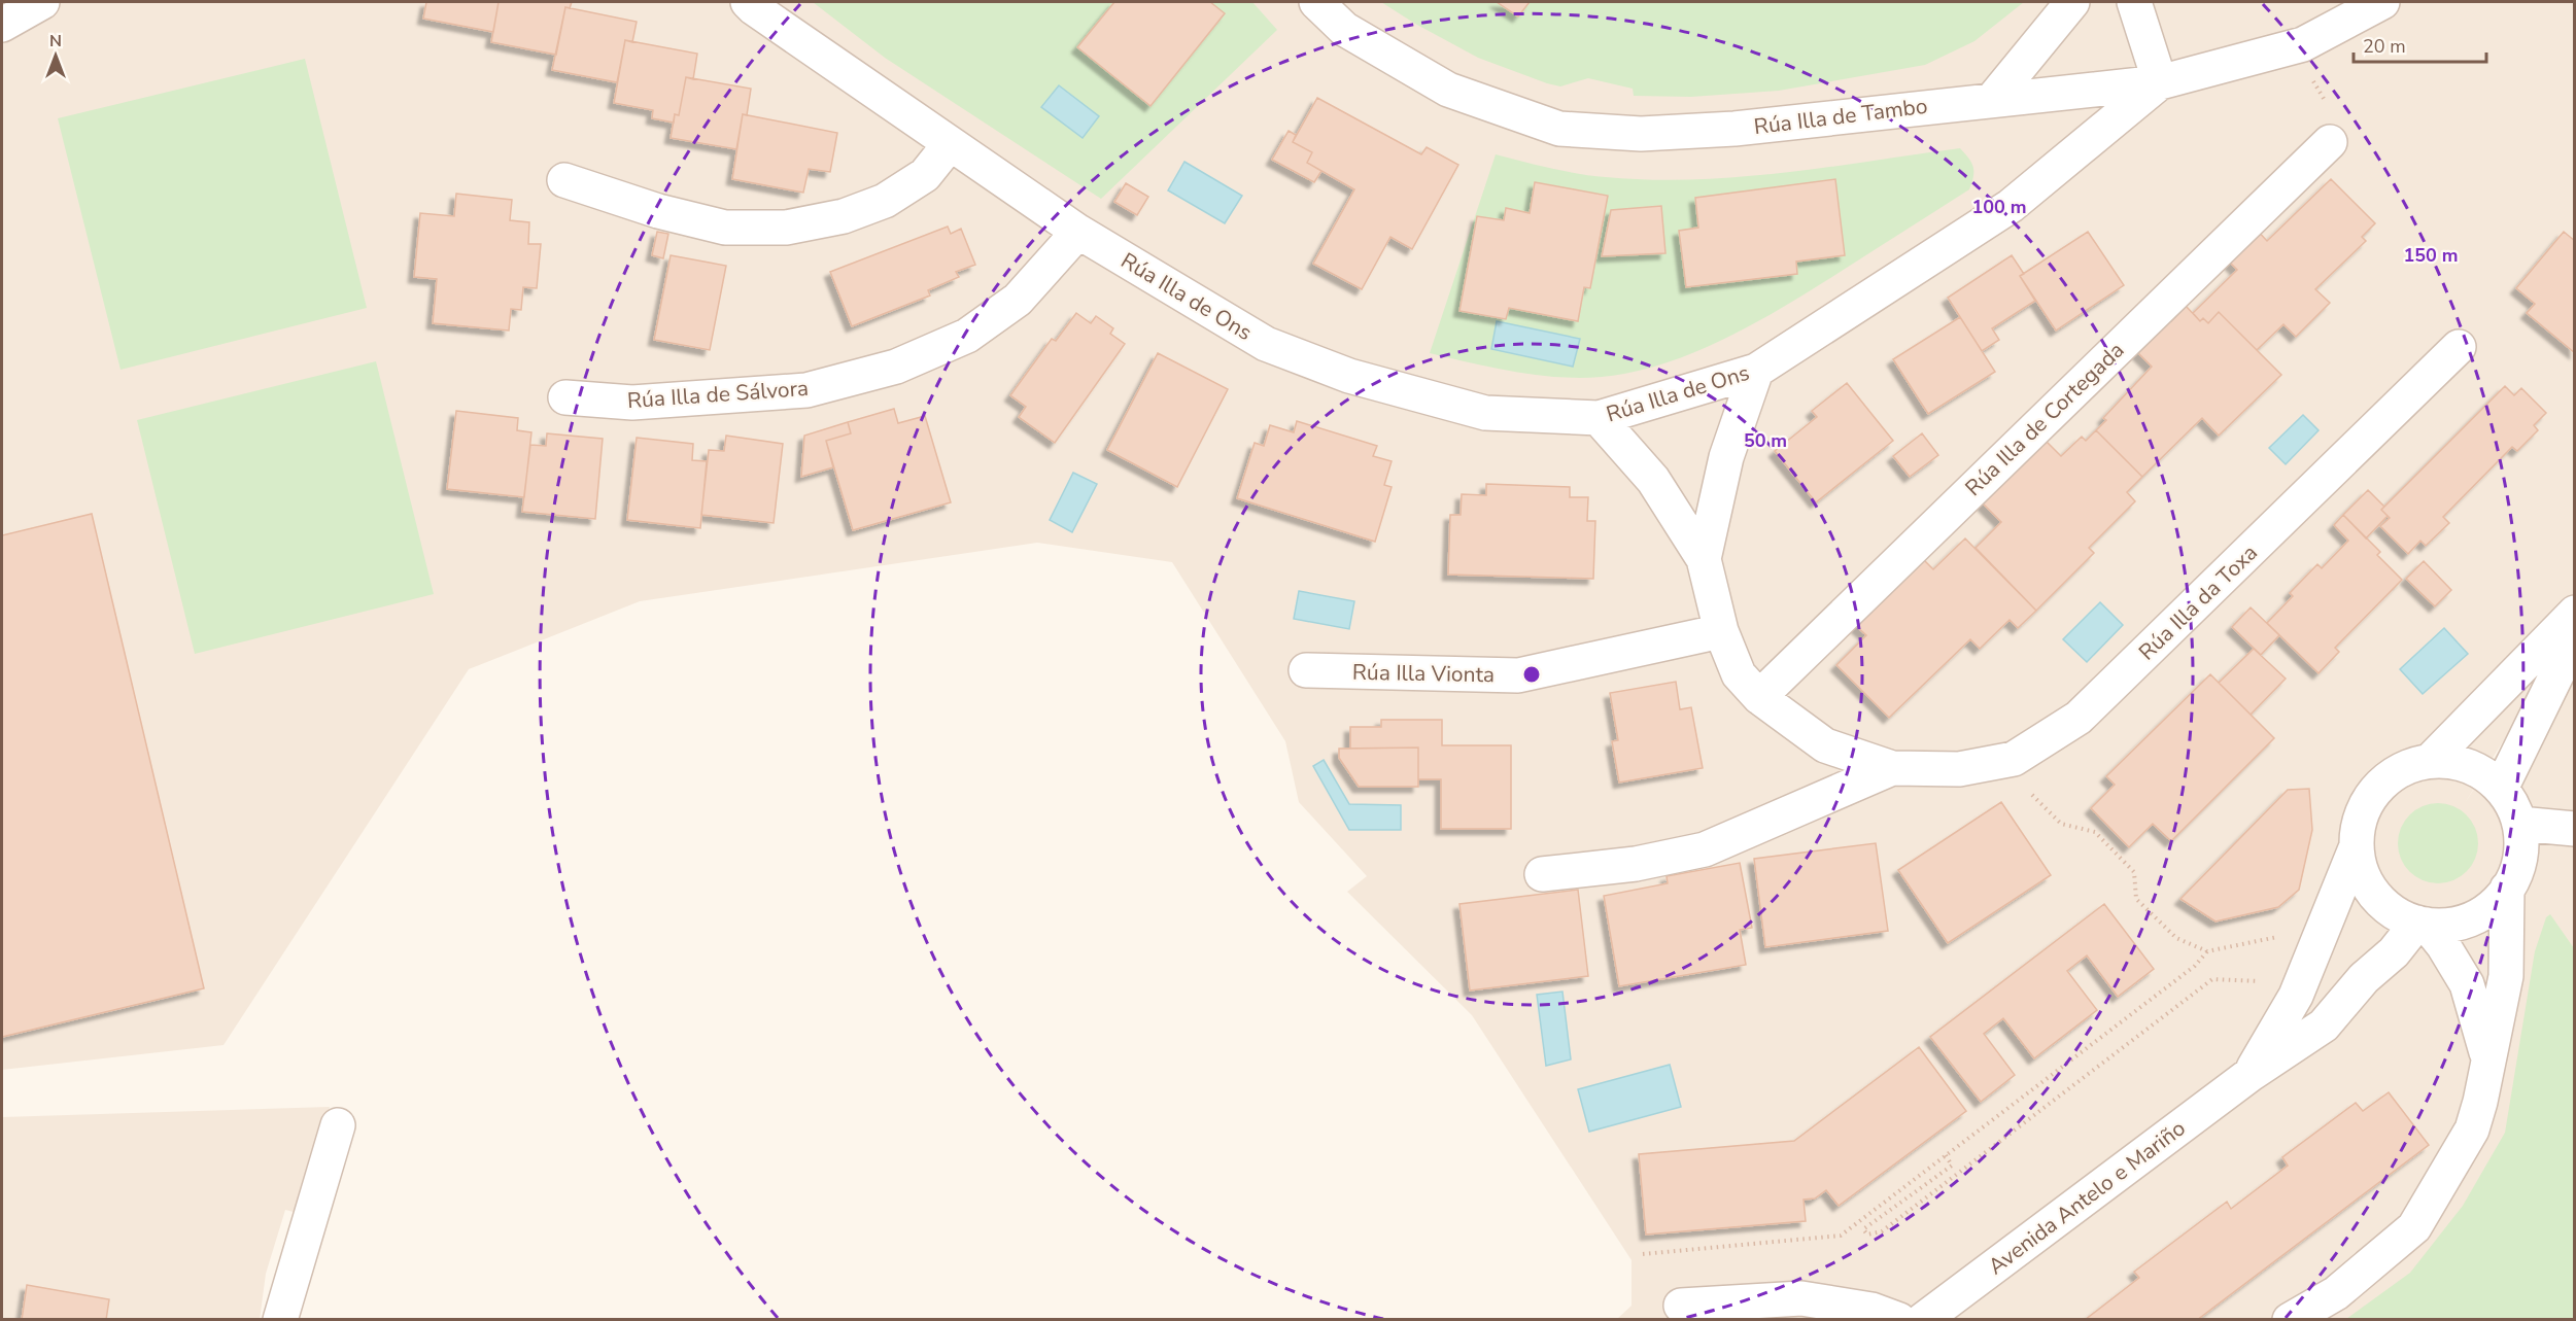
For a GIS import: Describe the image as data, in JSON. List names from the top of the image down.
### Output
{
  "streets": {
    "street": [
      "Rúa Illa de Tambo",
      "Rúa Illa de Ons",
      "Rúa Illa de Sálvora",
      "Rúa Illa de Cortegada",
      "Rúa Illa da Toxa",
      "Rúa Illa Vionta",
      "Avenida Antelo e Mariño"
    ]
  },
  "crossings": [
    ["Rúa Illa de Tambo", "Rúa Illa de Ons"],
    ["Rúa Illa de Ons", "Rúa Illa de Sálvora"]
  ],
  "scale_bar": "20 m",
  "north": "top",
  "rings": ["100 m", "150 m", "50 m"]
}
